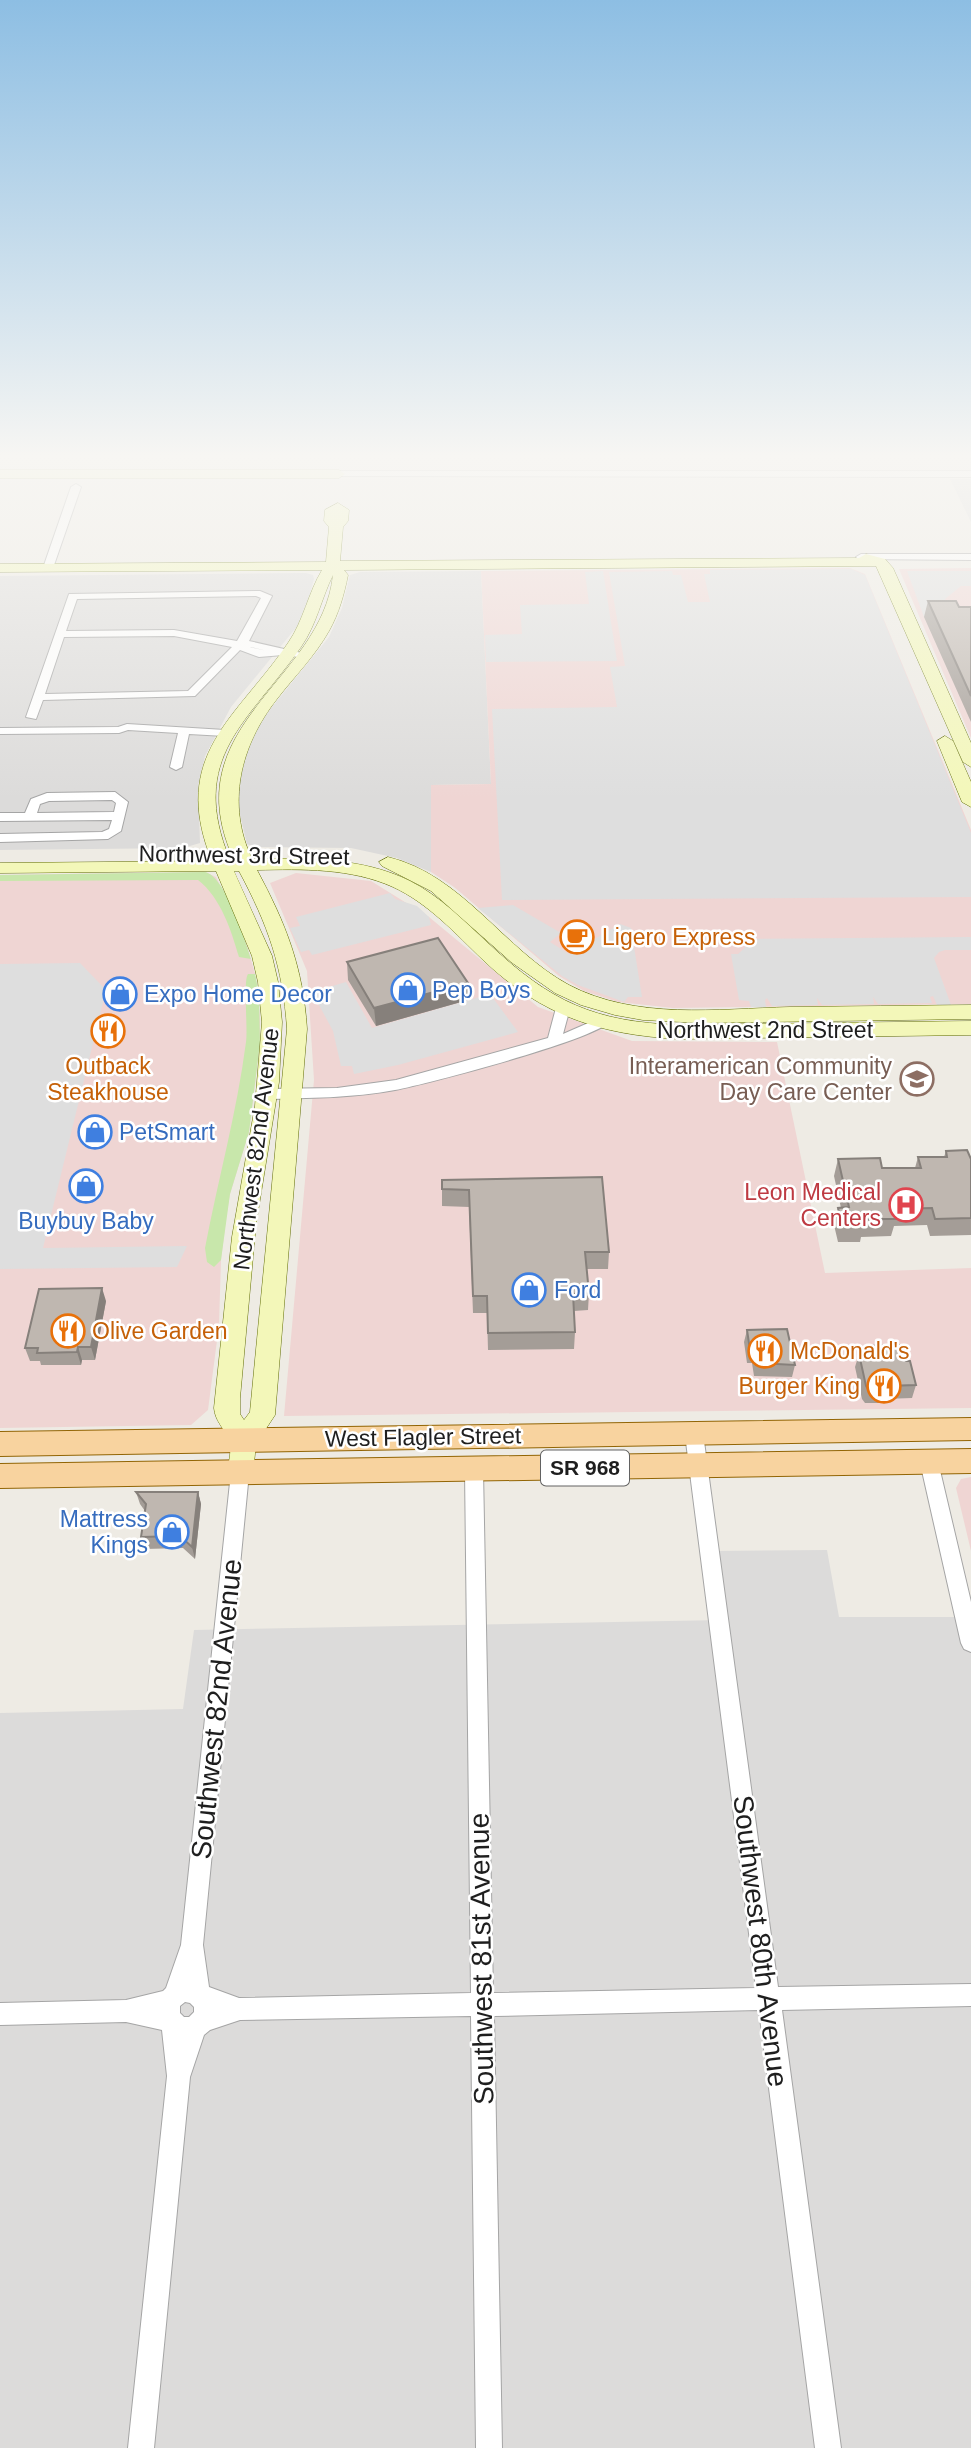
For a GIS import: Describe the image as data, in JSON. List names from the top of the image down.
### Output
{
  "streets": {
    "main road": ["West Flagler Street", "SR 968"],
    "street": [
      "Northwest 3rd Street",
      "Northwest 2nd Street",
      "Northwest 82nd Avenue",
      "Southwest 82nd Avenue",
      "Southwest 80th Avenue",
      "Southwest 81st Avenue"
    ]
  },
  "crossings": [
    ["Northwest 3rd Street", "Northwest 2nd Street"],
    ["Northwest 3rd Street", "Northwest 82nd Avenue"],
    ["Northwest 82nd Avenue", "West Flagler Street"],
    ["Northwest 82nd Avenue", "Southwest 82nd Avenue"],
    ["West Flagler Street", "Southwest 82nd Avenue"],
    ["West Flagler Street", "Southwest 80th Avenue"],
    ["West Flagler Street", "Southwest 81st Avenue"]
  ],
  "places": {
    "cafe": ["Ligero Express"],
    "shop": [
      "Pep Boys",
      "Expo Home Decor",
      "PetSmart",
      "Buybuy Baby",
      "Ford",
      "Mattress Kings"
    ],
    "restaurant": [
      "Outback Steakhouse",
      "Olive Garden",
      "McDonald's",
      "Burger King"
    ],
    "school or university": ["Interamerican Community Day Care Center"],
    "hospital": ["Leon Medical Centers"]
  }
}
